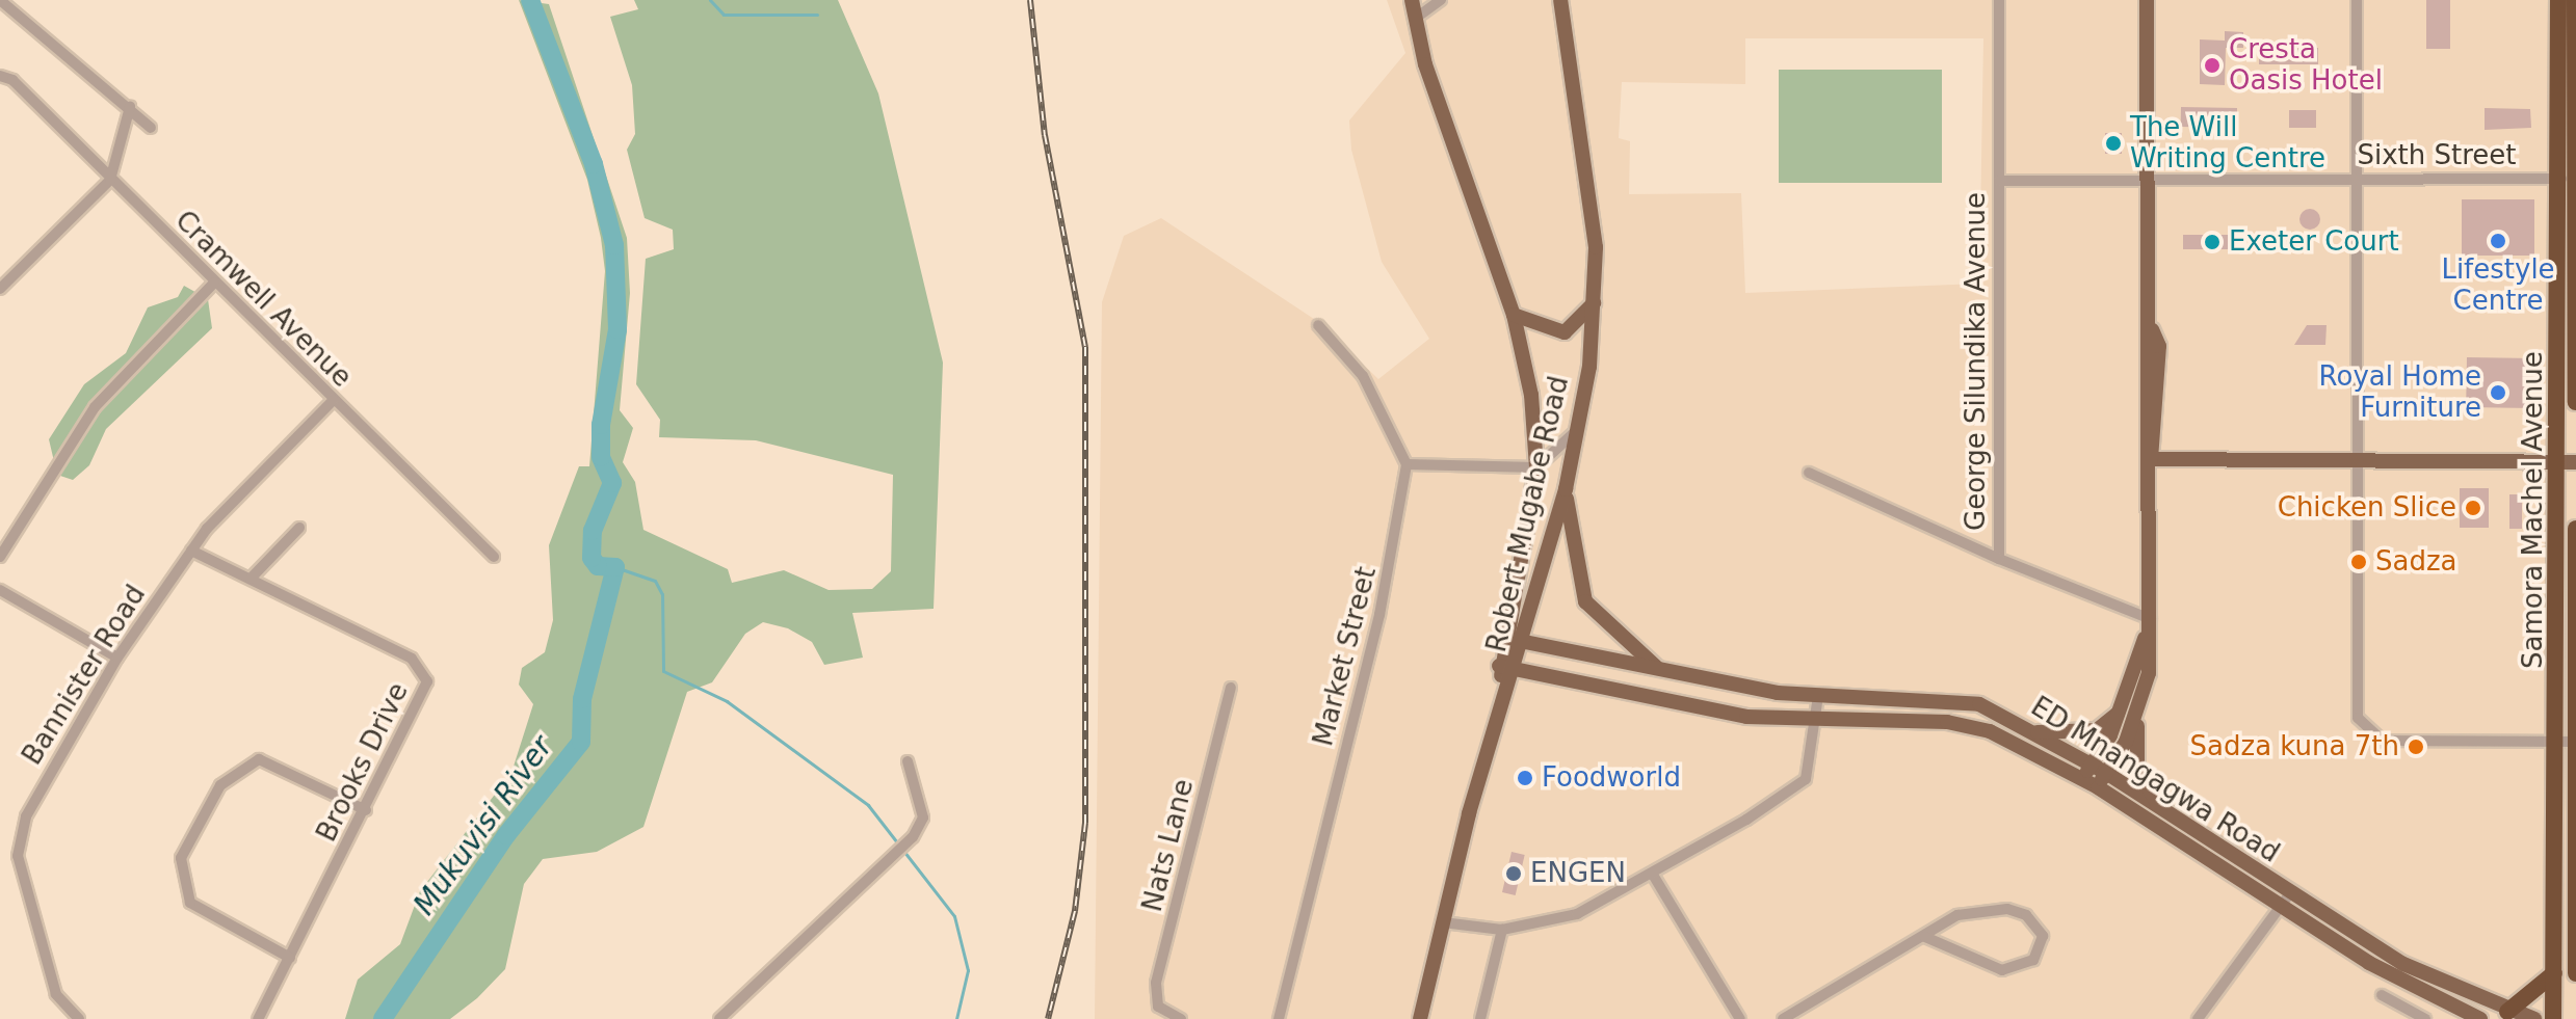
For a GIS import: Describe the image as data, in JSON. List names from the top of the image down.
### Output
{
  "streets": {
    "highway": ["Samora Machel Avenue"],
    "main road": ["Robert Mugabe Road", "ED Mnangagwa Road"],
    "street": [
      "Sixth Street",
      "Cramwell Avenue",
      "George Silundika Avenue",
      "Market Street",
      "Bannister Road",
      "Brooks Drive",
      "Nats Lane"
    ]
  },
  "crossings": [
    ["Sixth Street", "George Silundika Avenue"],
    ["Sixth Street", "Samora Machel Avenue"],
    ["Cramwell Avenue", "Bannister Road"],
    ["Robert Mugabe Road", "ED Mnangagwa Road"],
    ["Bannister Road", "Brooks Drive"]
  ],
  "water": ["Mukuvisi River"],
  "places": [
    "Cresta Oasis Hotel",
    "The Will Writing Centre",
    "Lifestyle Centre",
    "Exeter Court",
    "Royal Home Furniture",
    "Chicken Slice",
    "Sadza",
    "Sadza kuna 7th",
    "Foodworld",
    "ENGEN"
  ]
}
